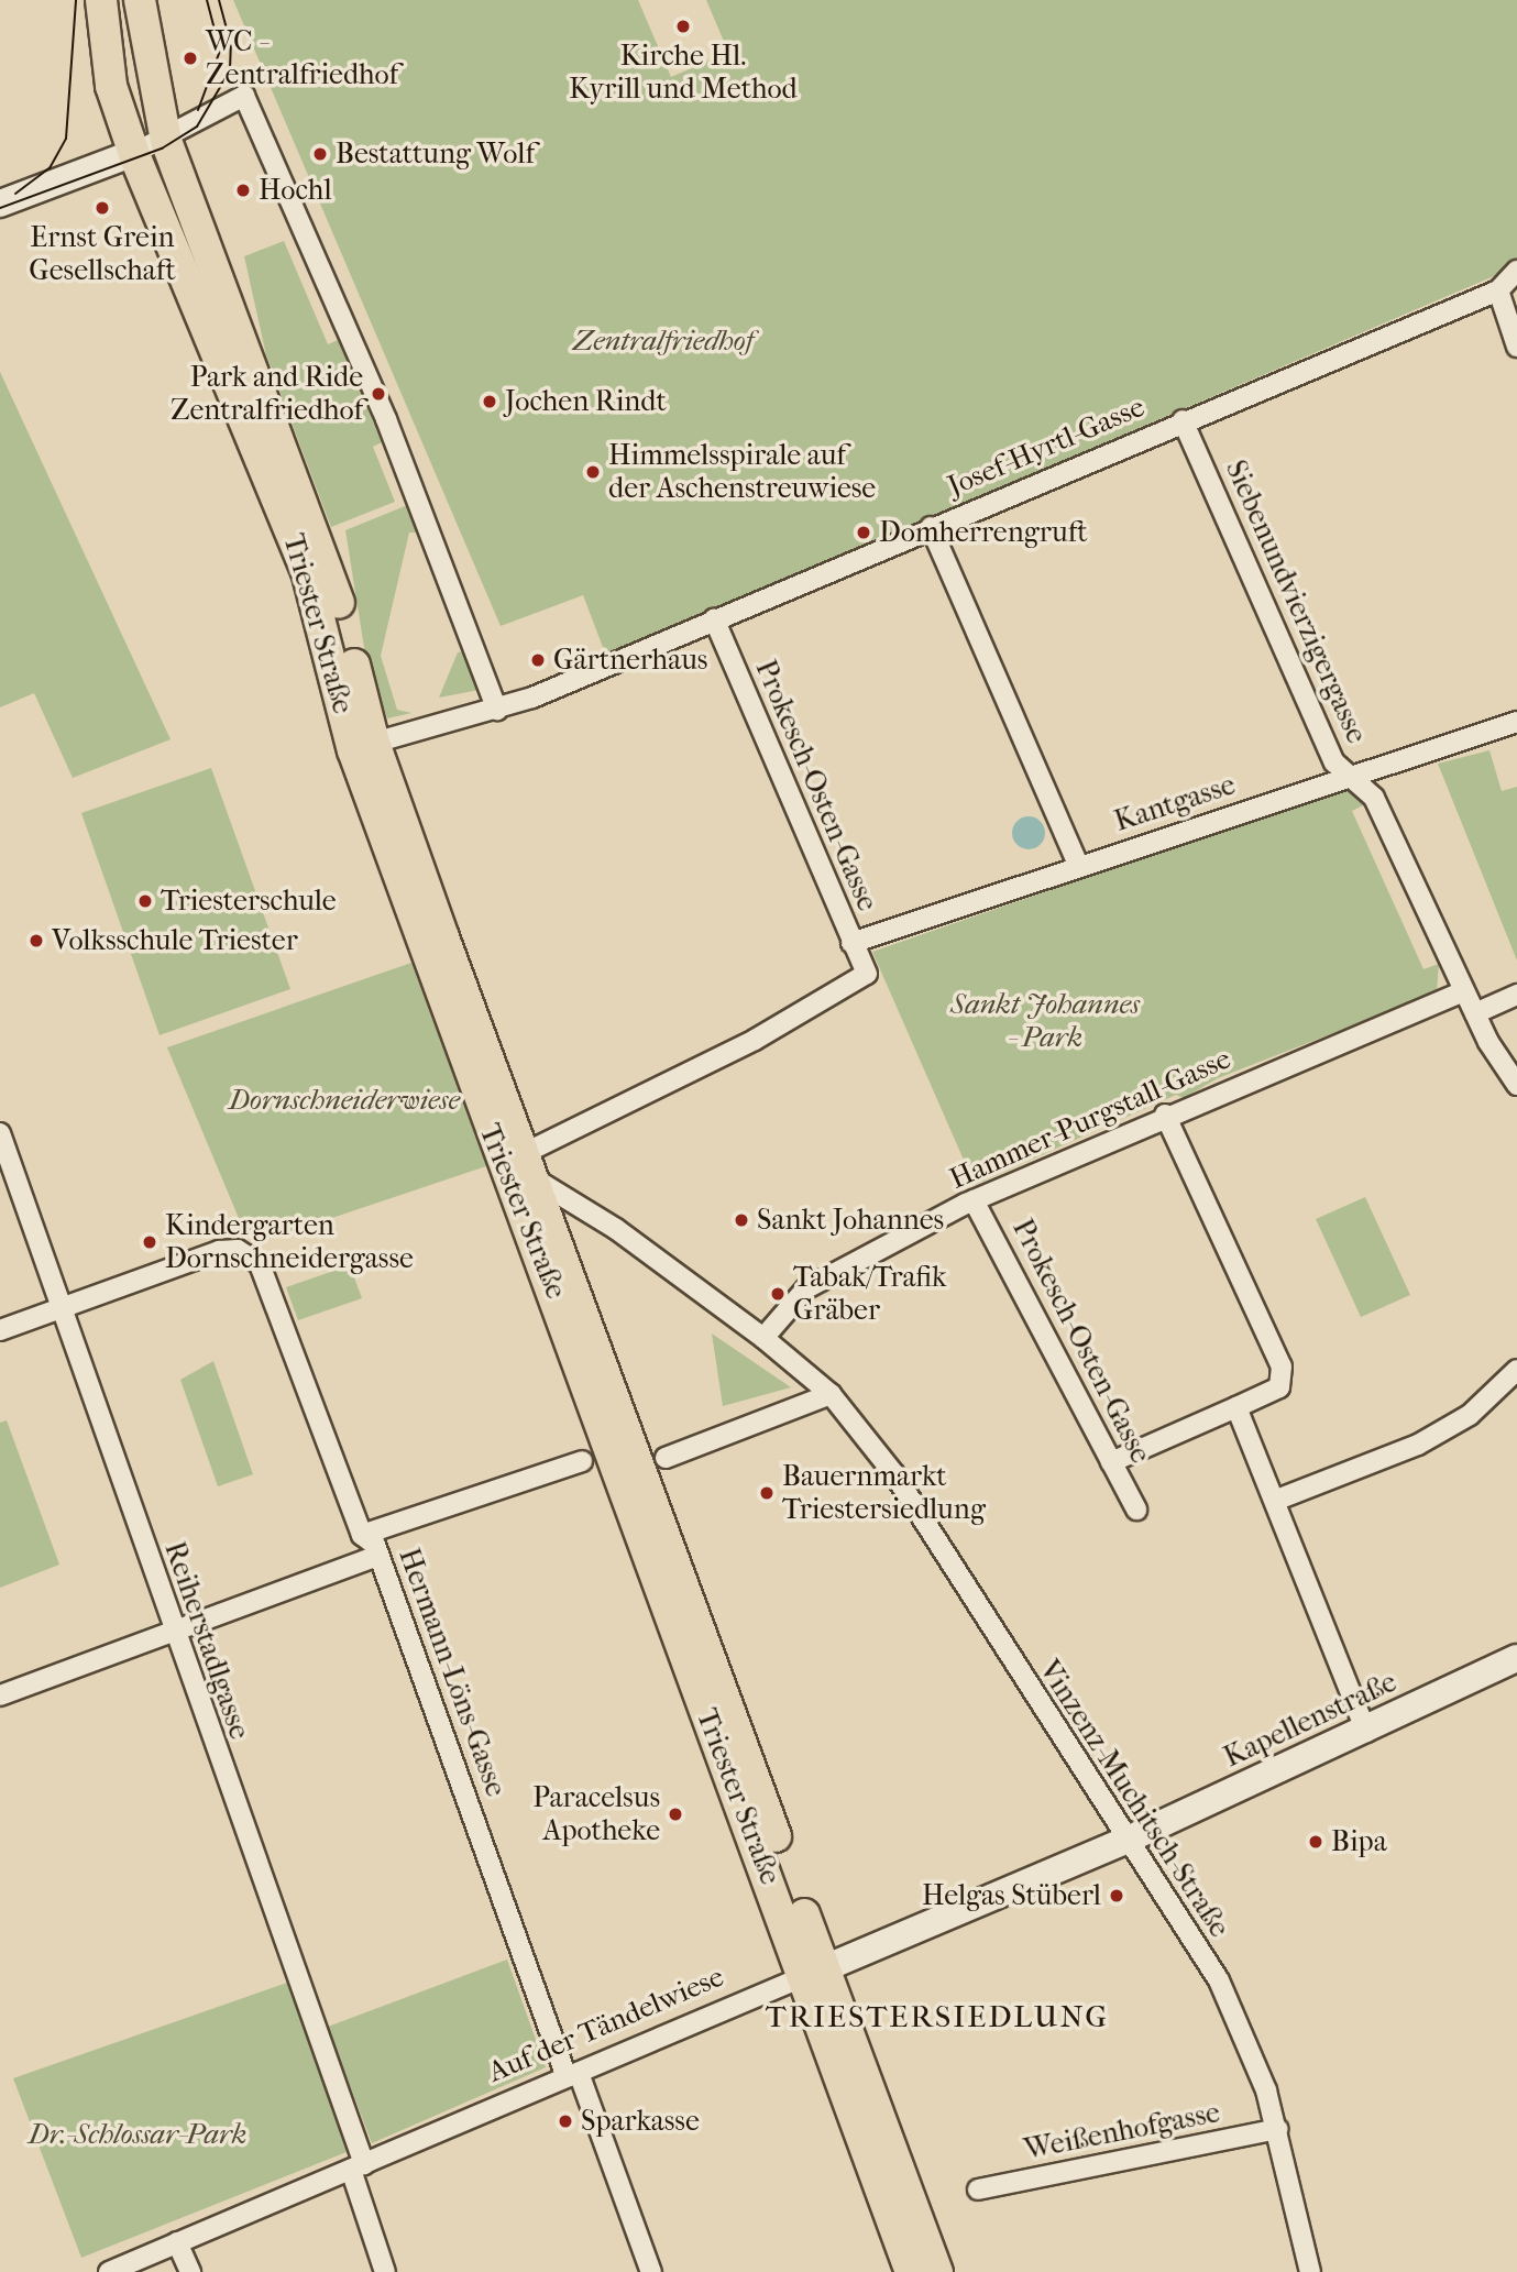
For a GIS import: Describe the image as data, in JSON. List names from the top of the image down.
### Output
{
  "streets": {
    "main road": ["Triester Straße", "Kapellenstraße", "Auf der Tändelwiese"],
    "street": [
      "Josef-Hyrtl-Gasse",
      "Siebenundvierzigergasse",
      "Prokesch-Osten-Gasse",
      "Kantgasse",
      "Hammer-Purgstall-Gasse",
      "Reiherstadlgasse",
      "Hermann-Löns-Gasse",
      "Vinzenz-Muchitsch-Straße",
      "Weißenhofgasse"
    ]
  },
  "crossings": [
    ["Josef-Hyrtl-Gasse", "Siebenundvierzigergasse"],
    ["Josef-Hyrtl-Gasse", "Triester Straße"],
    ["Josef-Hyrtl-Gasse", "Prokesch-Osten-Gasse"],
    ["Siebenundvierzigergasse", "Kantgasse"],
    ["Siebenundvierzigergasse", "Hammer-Purgstall-Gasse"],
    ["Triester Straße", "Prokesch-Osten-Gasse"],
    ["Triester Straße", "Vinzenz-Muchitsch-Straße"],
    ["Triester Straße", "Auf der Tändelwiese"],
    ["Prokesch-Osten-Gasse", "Kantgasse"],
    ["Prokesch-Osten-Gasse", "Hammer-Purgstall-Gasse"],
    ["Hammer-Purgstall-Gasse", "Vinzenz-Muchitsch-Straße"],
    ["Reiherstadlgasse", "Hermann-Löns-Gasse"],
    ["Reiherstadlgasse", "Auf der Tändelwiese"],
    ["Hermann-Löns-Gasse", "Auf der Tändelwiese"],
    ["Kapellenstraße", "Vinzenz-Muchitsch-Straße"],
    ["Kapellenstraße", "Auf der Tändelwiese"],
    ["Vinzenz-Muchitsch-Straße", "Auf der Tändelwiese"],
    ["Vinzenz-Muchitsch-Straße", "Weißenhofgasse"]
  ],
  "districts": ["TRIESTERSIEDLUNG"],
  "parks": [
    "Zentralfriedhof",
    "Sankt Johannes - Park",
    "Dornschneiderwiese",
    "Dr.-Schlossar-Park"
  ],
  "places": [
    "Kirche Hl. Kyrill und Method",
    "WC - Zentralfriedhof",
    "Bestattung Wolf",
    "Hochl",
    "Ernst Grein Gesellschaft",
    "Park and Ride Zentralfriedhof",
    "Jochen Rindt",
    "Himmelsspirale auf der Aschenstreuwiese",
    "Domherrengruft",
    "Gärtnerhaus",
    "Triesterschule",
    "Volksschule Triester",
    "Sankt Johannes",
    "Kindergarten Dornschneidergasse",
    "Tabak/Trafik Gräber",
    "Bauernmarkt Triestersiedlung",
    "Paracelsus Apotheke",
    "Bipa",
    "Helgas Stüberl",
    "Sparkasse"
  ]
}
